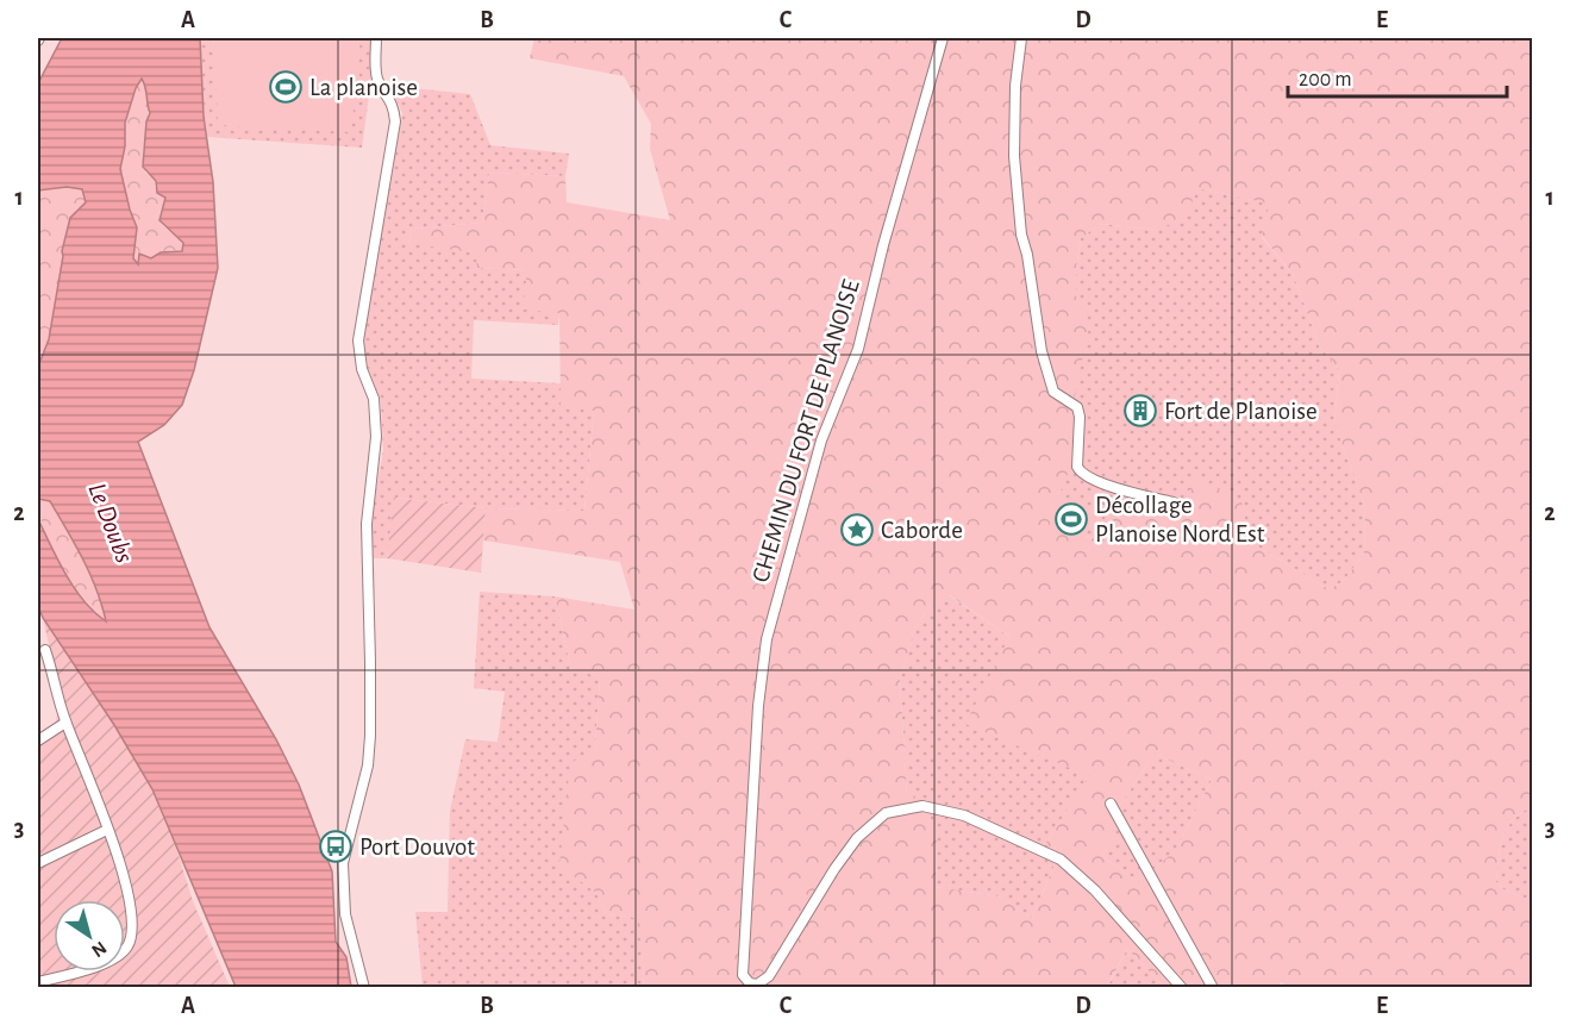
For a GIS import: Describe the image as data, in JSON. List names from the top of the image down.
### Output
{
  "streets": {
    "street": ["CHEMIN DU FORT DE PLANOISE"]
  },
  "water": ["Le Doubs"],
  "places": {
    "sports": ["La planoise", "Décollage Planoise Nord Est"],
    "building": ["Fort de Planoise"],
    "place": ["Caborde"],
    "bus stop": ["Port Douvot"]
  },
  "scale_bar": "200 m",
  "north": "bottom right",
  "grid": {
    "columns": [
      "A",
      "B",
      "C",
      "D",
      "E"
    ],
    "rows": ["1", "2", "3"]
  }
}
